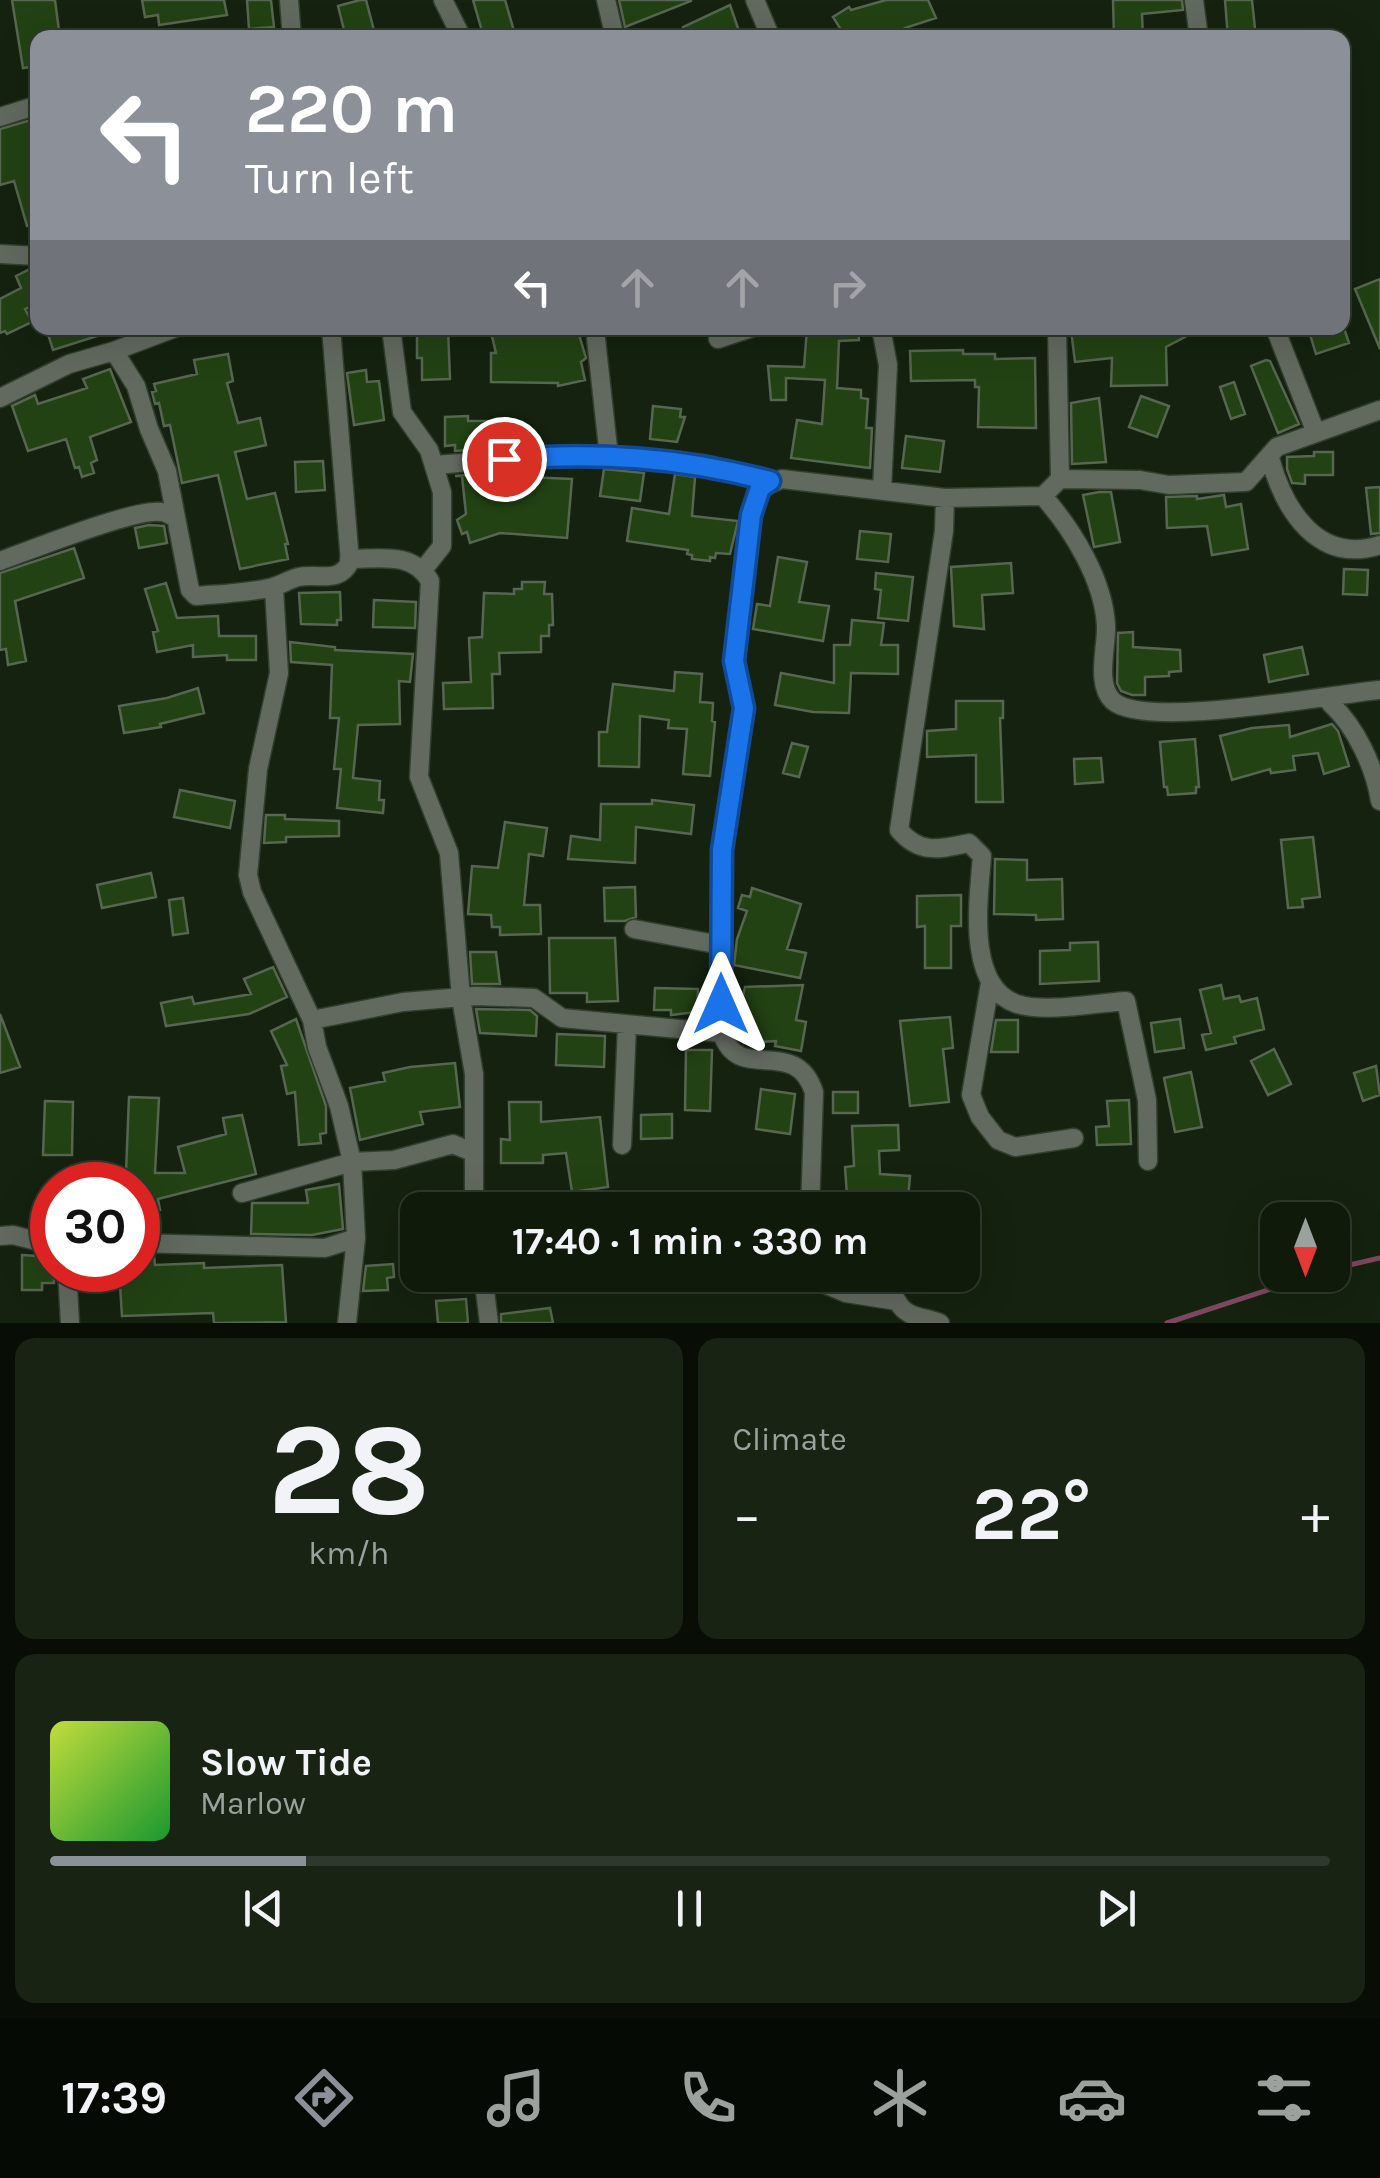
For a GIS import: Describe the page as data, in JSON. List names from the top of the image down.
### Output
{
  "north": "bottom",
  "page": {
    "turn": ["220 m", "Turn left"],
    "limit": "30",
    "trip": "17:40 · 1 min · 330 m",
    "tile": [
      ["28", "km/h"],
      "Climate"
    ],
    "heat": ["−", "22°", "+"],
    "song": ["Slow Tide", "Marlow"],
    "tabs": "17:39"
  }
}
